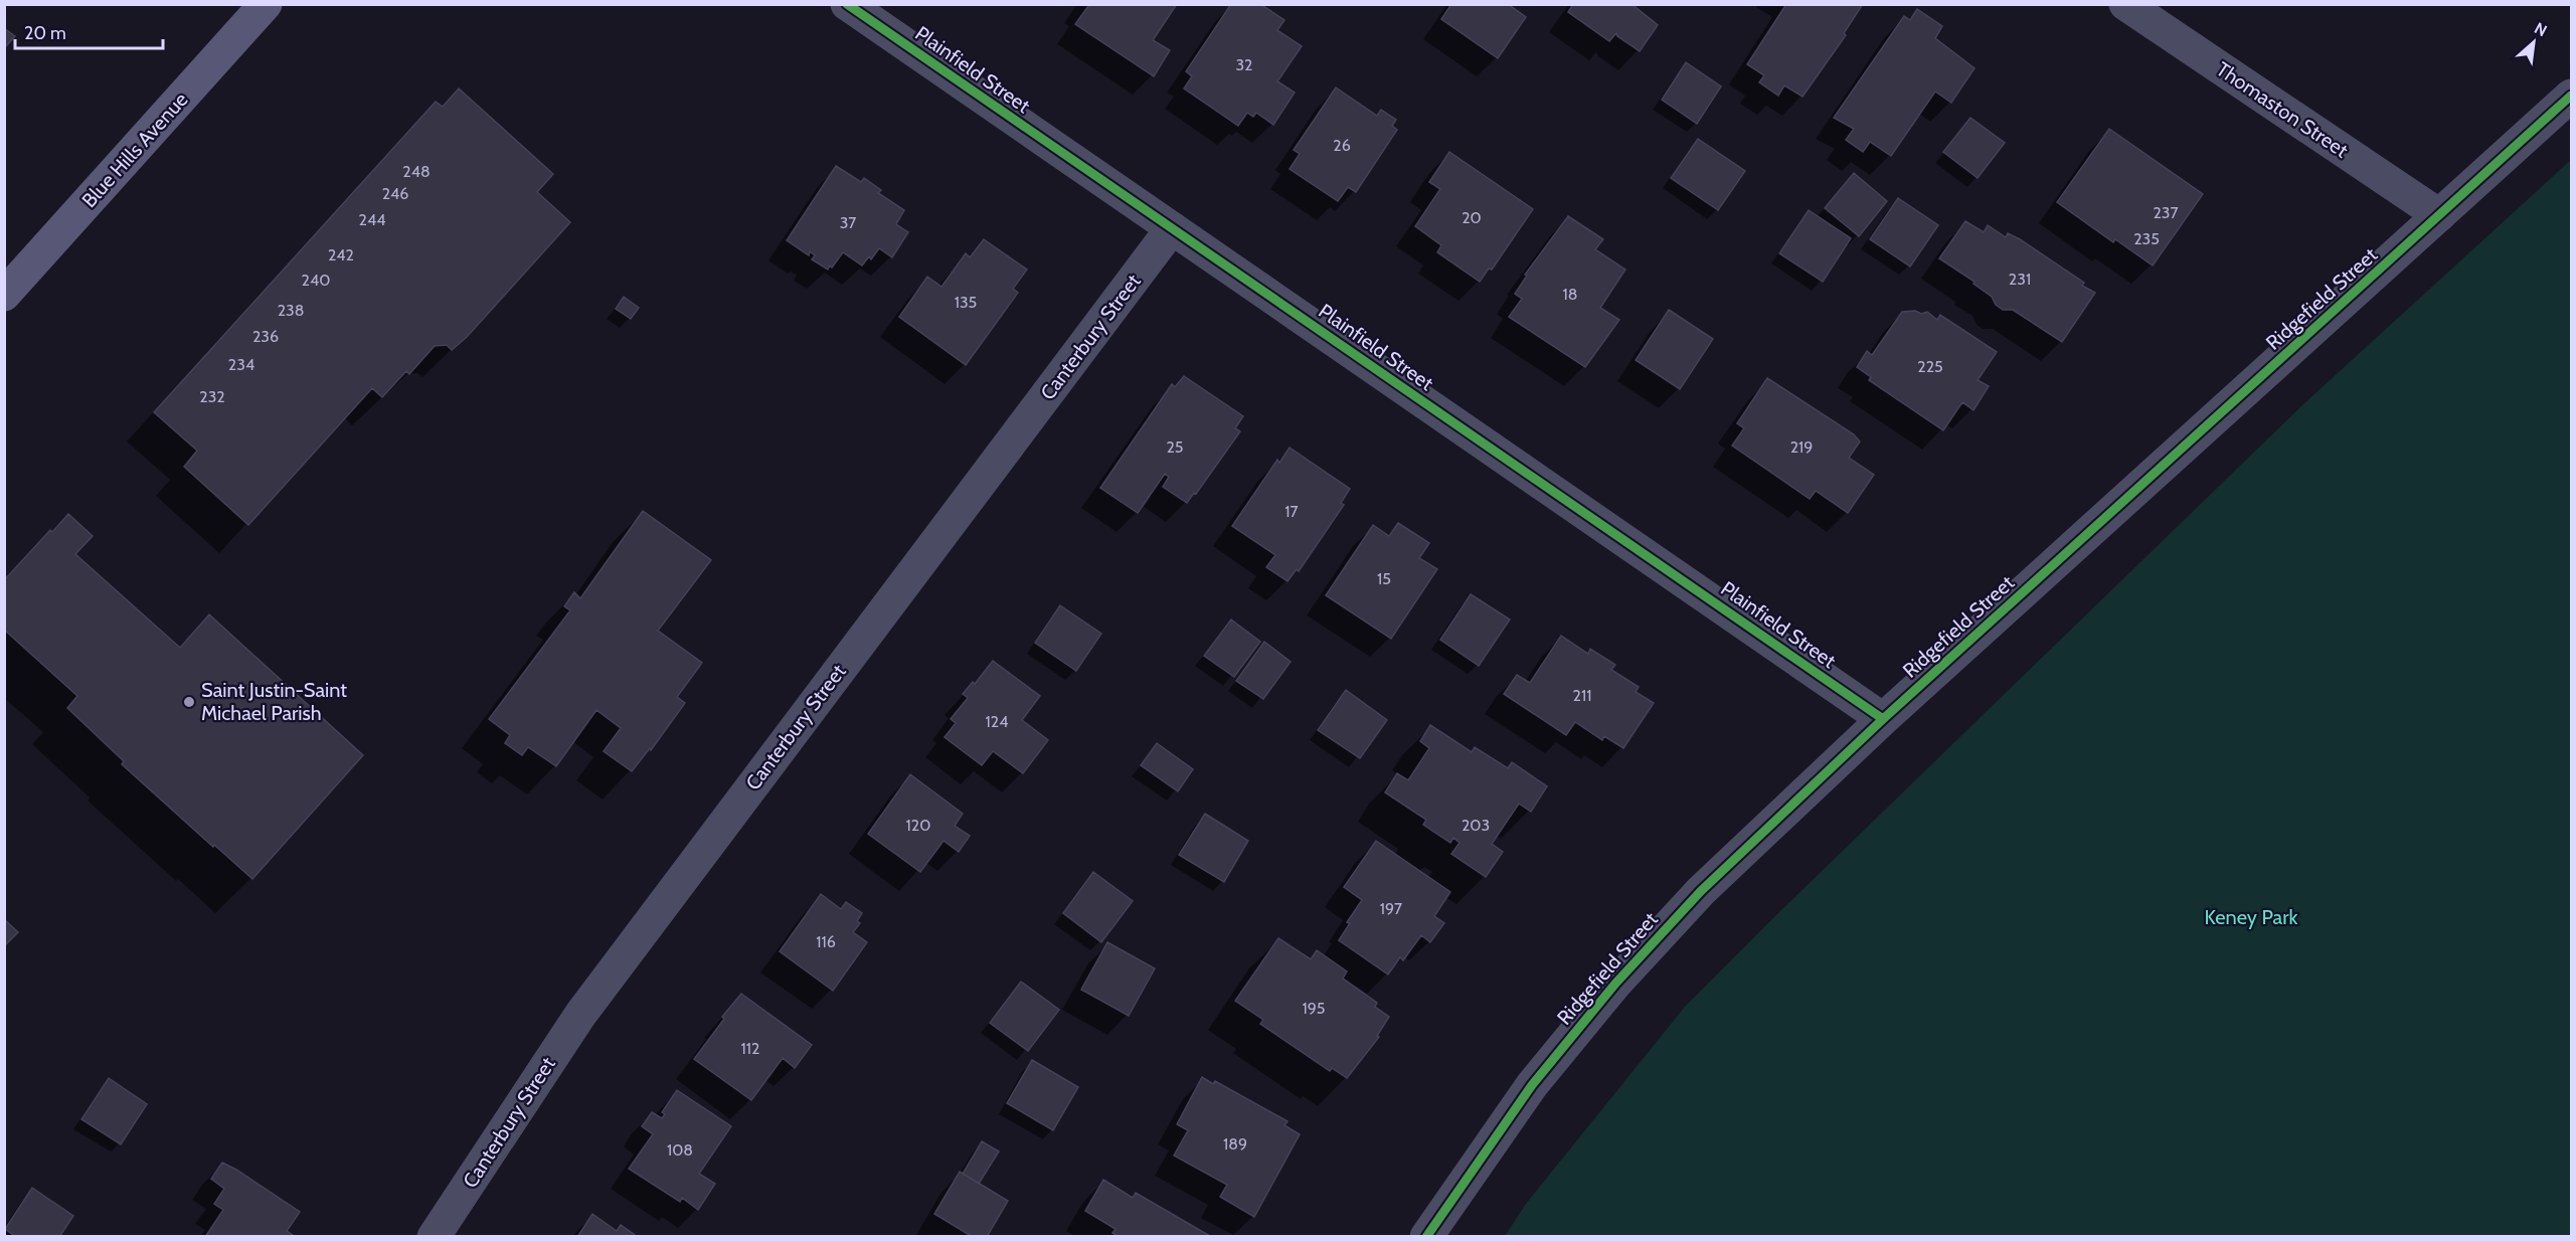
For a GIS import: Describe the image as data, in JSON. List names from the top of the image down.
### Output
{
  "streets": {
    "main road": ["Blue Hills Avenue"],
    "street": [
      "Plainfield Street",
      "Thomaston Street",
      "Ridgefield Street",
      "Canterbury Street"
    ]
  },
  "crossings": [
    ["Plainfield Street", "Ridgefield Street"],
    ["Plainfield Street", "Canterbury Street"],
    ["Thomaston Street", "Ridgefield Street"]
  ],
  "parks": ["Keney Park"],
  "places": ["Saint Justin-Saint Michael Parish"],
  "house_numbers": [
    "32",
    "26",
    "248",
    "246",
    "237",
    "20",
    "244",
    "37",
    "235",
    "242",
    "231",
    "240",
    "18",
    "135",
    "238",
    "236",
    "234",
    "225",
    "232",
    "25",
    "219",
    "17",
    "15",
    "211",
    "124",
    "120",
    "203",
    "197",
    "116",
    "195",
    "112",
    "189",
    "108"
  ],
  "scale_bar": "20 m",
  "north": "top right"
}
